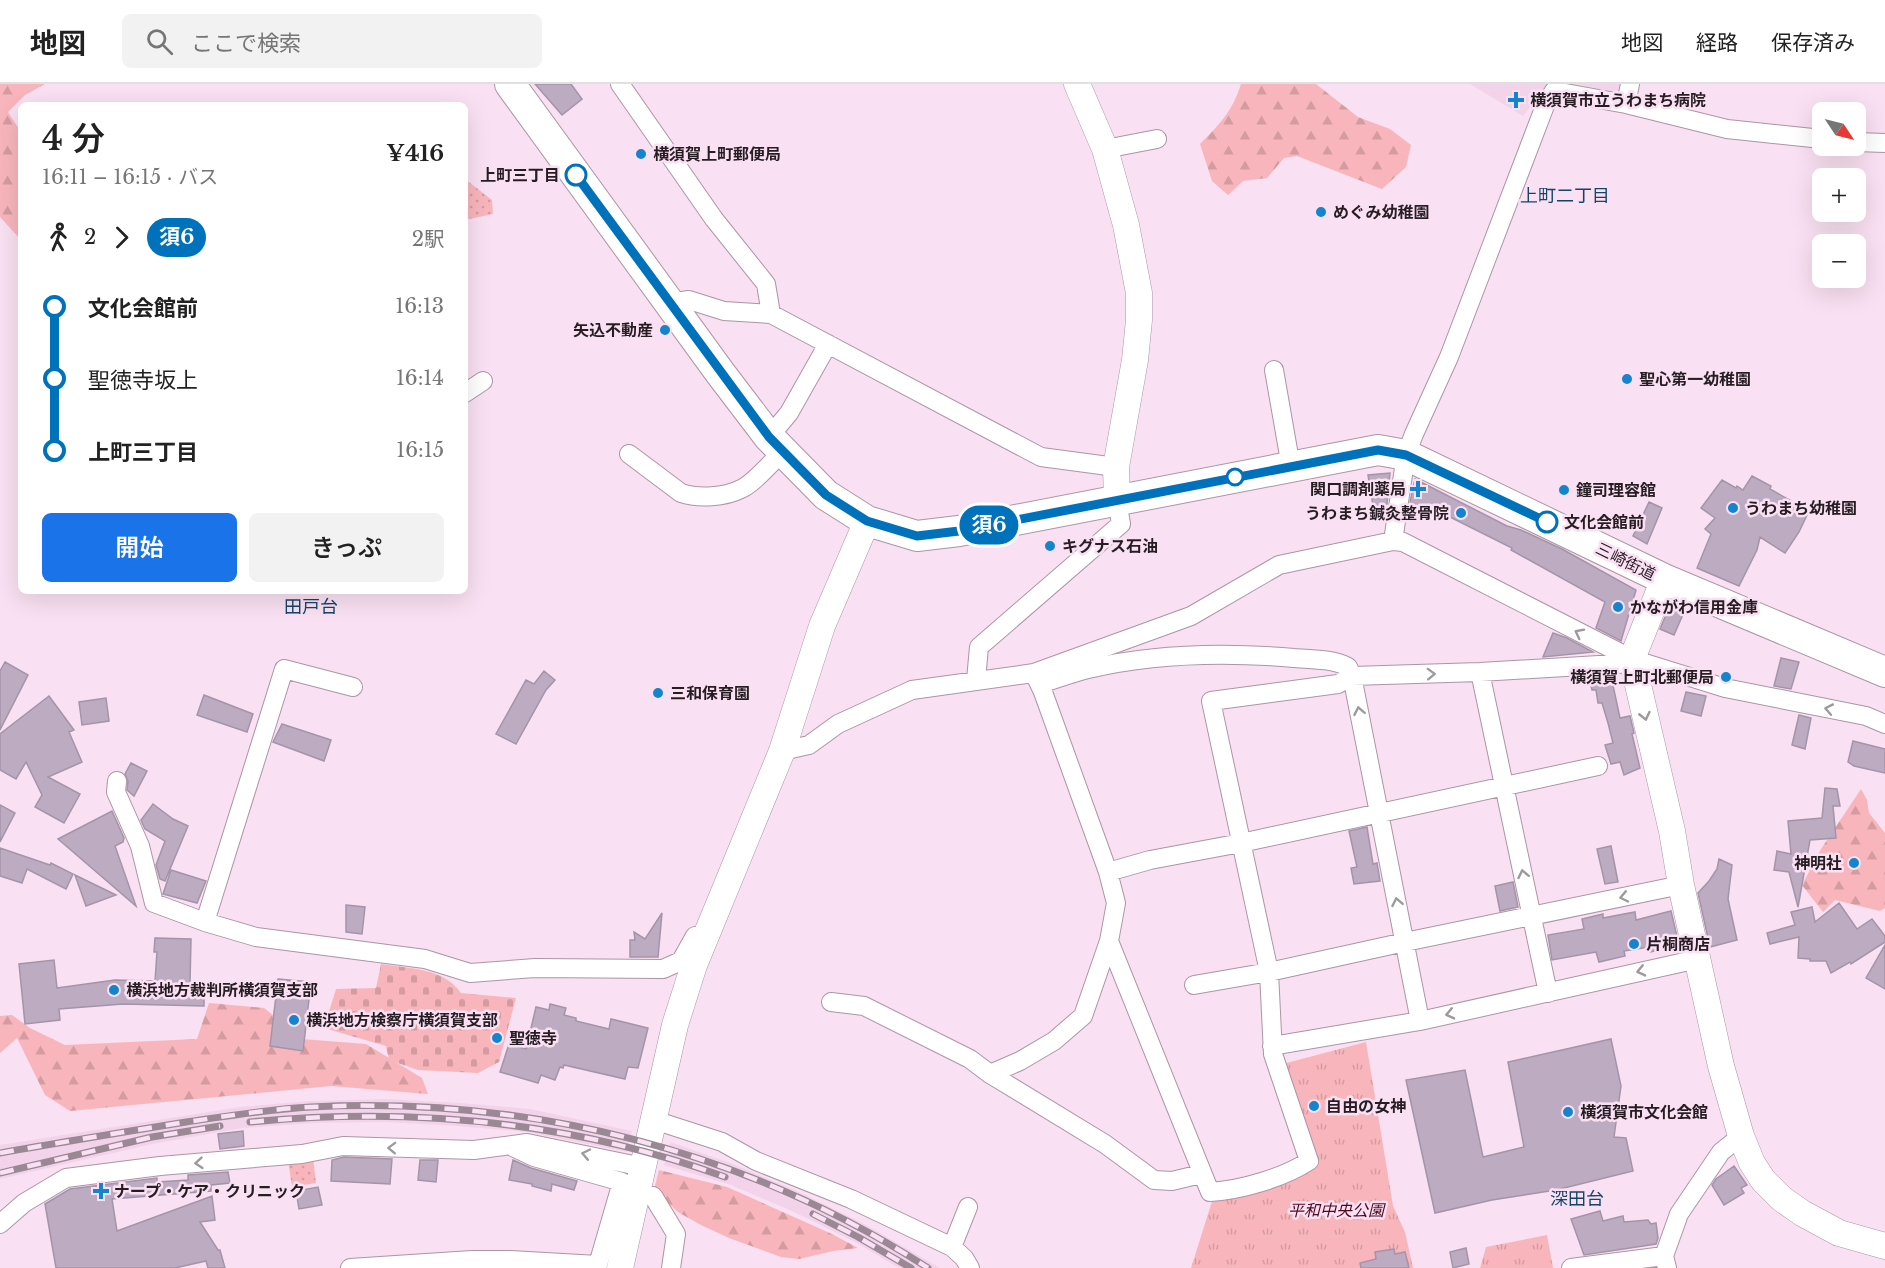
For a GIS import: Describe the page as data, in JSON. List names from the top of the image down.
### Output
{
  "streets": {
    "main road": ["三崎街道"]
  },
  "districts": ["上町二丁目", "田戸台", "深田台"],
  "parks": ["平和中央公園"],
  "places": {
    "health": ["横須賀市立うわまち病院", "関口調剤薬局", "ナープ・ケア・クリニック"],
    "other": [
      "横須賀上町郵便局",
      "上町三丁目",
      "めぐみ幼稚園",
      "矢込不動産",
      "聖心第一幼稚園",
      "鐘司理容館",
      "うわまち幼稚園",
      "うわまち鍼灸整骨院",
      "文化会館前",
      "キグナス石油",
      "かながわ信用金庫",
      "横須賀上町北郵便局",
      "三和保育園",
      "神明社",
      "片桐商店",
      "横浜地方裁判所横須賀支部",
      "横浜地方検察庁横須賀支部",
      "聖徳寺",
      "自由の女神",
      "横須賀市文化会館"
    ]
  },
  "lines": ["bus line 須6"],
  "north": "bottom right",
  "page": {
    "header": "地図",
    "search": "ここで検索",
    "nav": ["地図", "経路", "保存済み"],
    "on_map": "須6",
    "map_buttons": ["+", "−"],
    "heading": ["4 分", "16:11 – 16:15 · バス", "¥416"],
    "legs": ["2", "須6", "2駅"],
    "list": [
      {
        "name": "文化会館前",
        "value": "16:13"
      },
      {
        "name": "聖徳寺坂上",
        "value": "16:14"
      },
      {
        "name": "上町三丁目",
        "value": "16:15"
      }
    ],
    "buttons": ["開始", "きっぷ"]
  }
}
